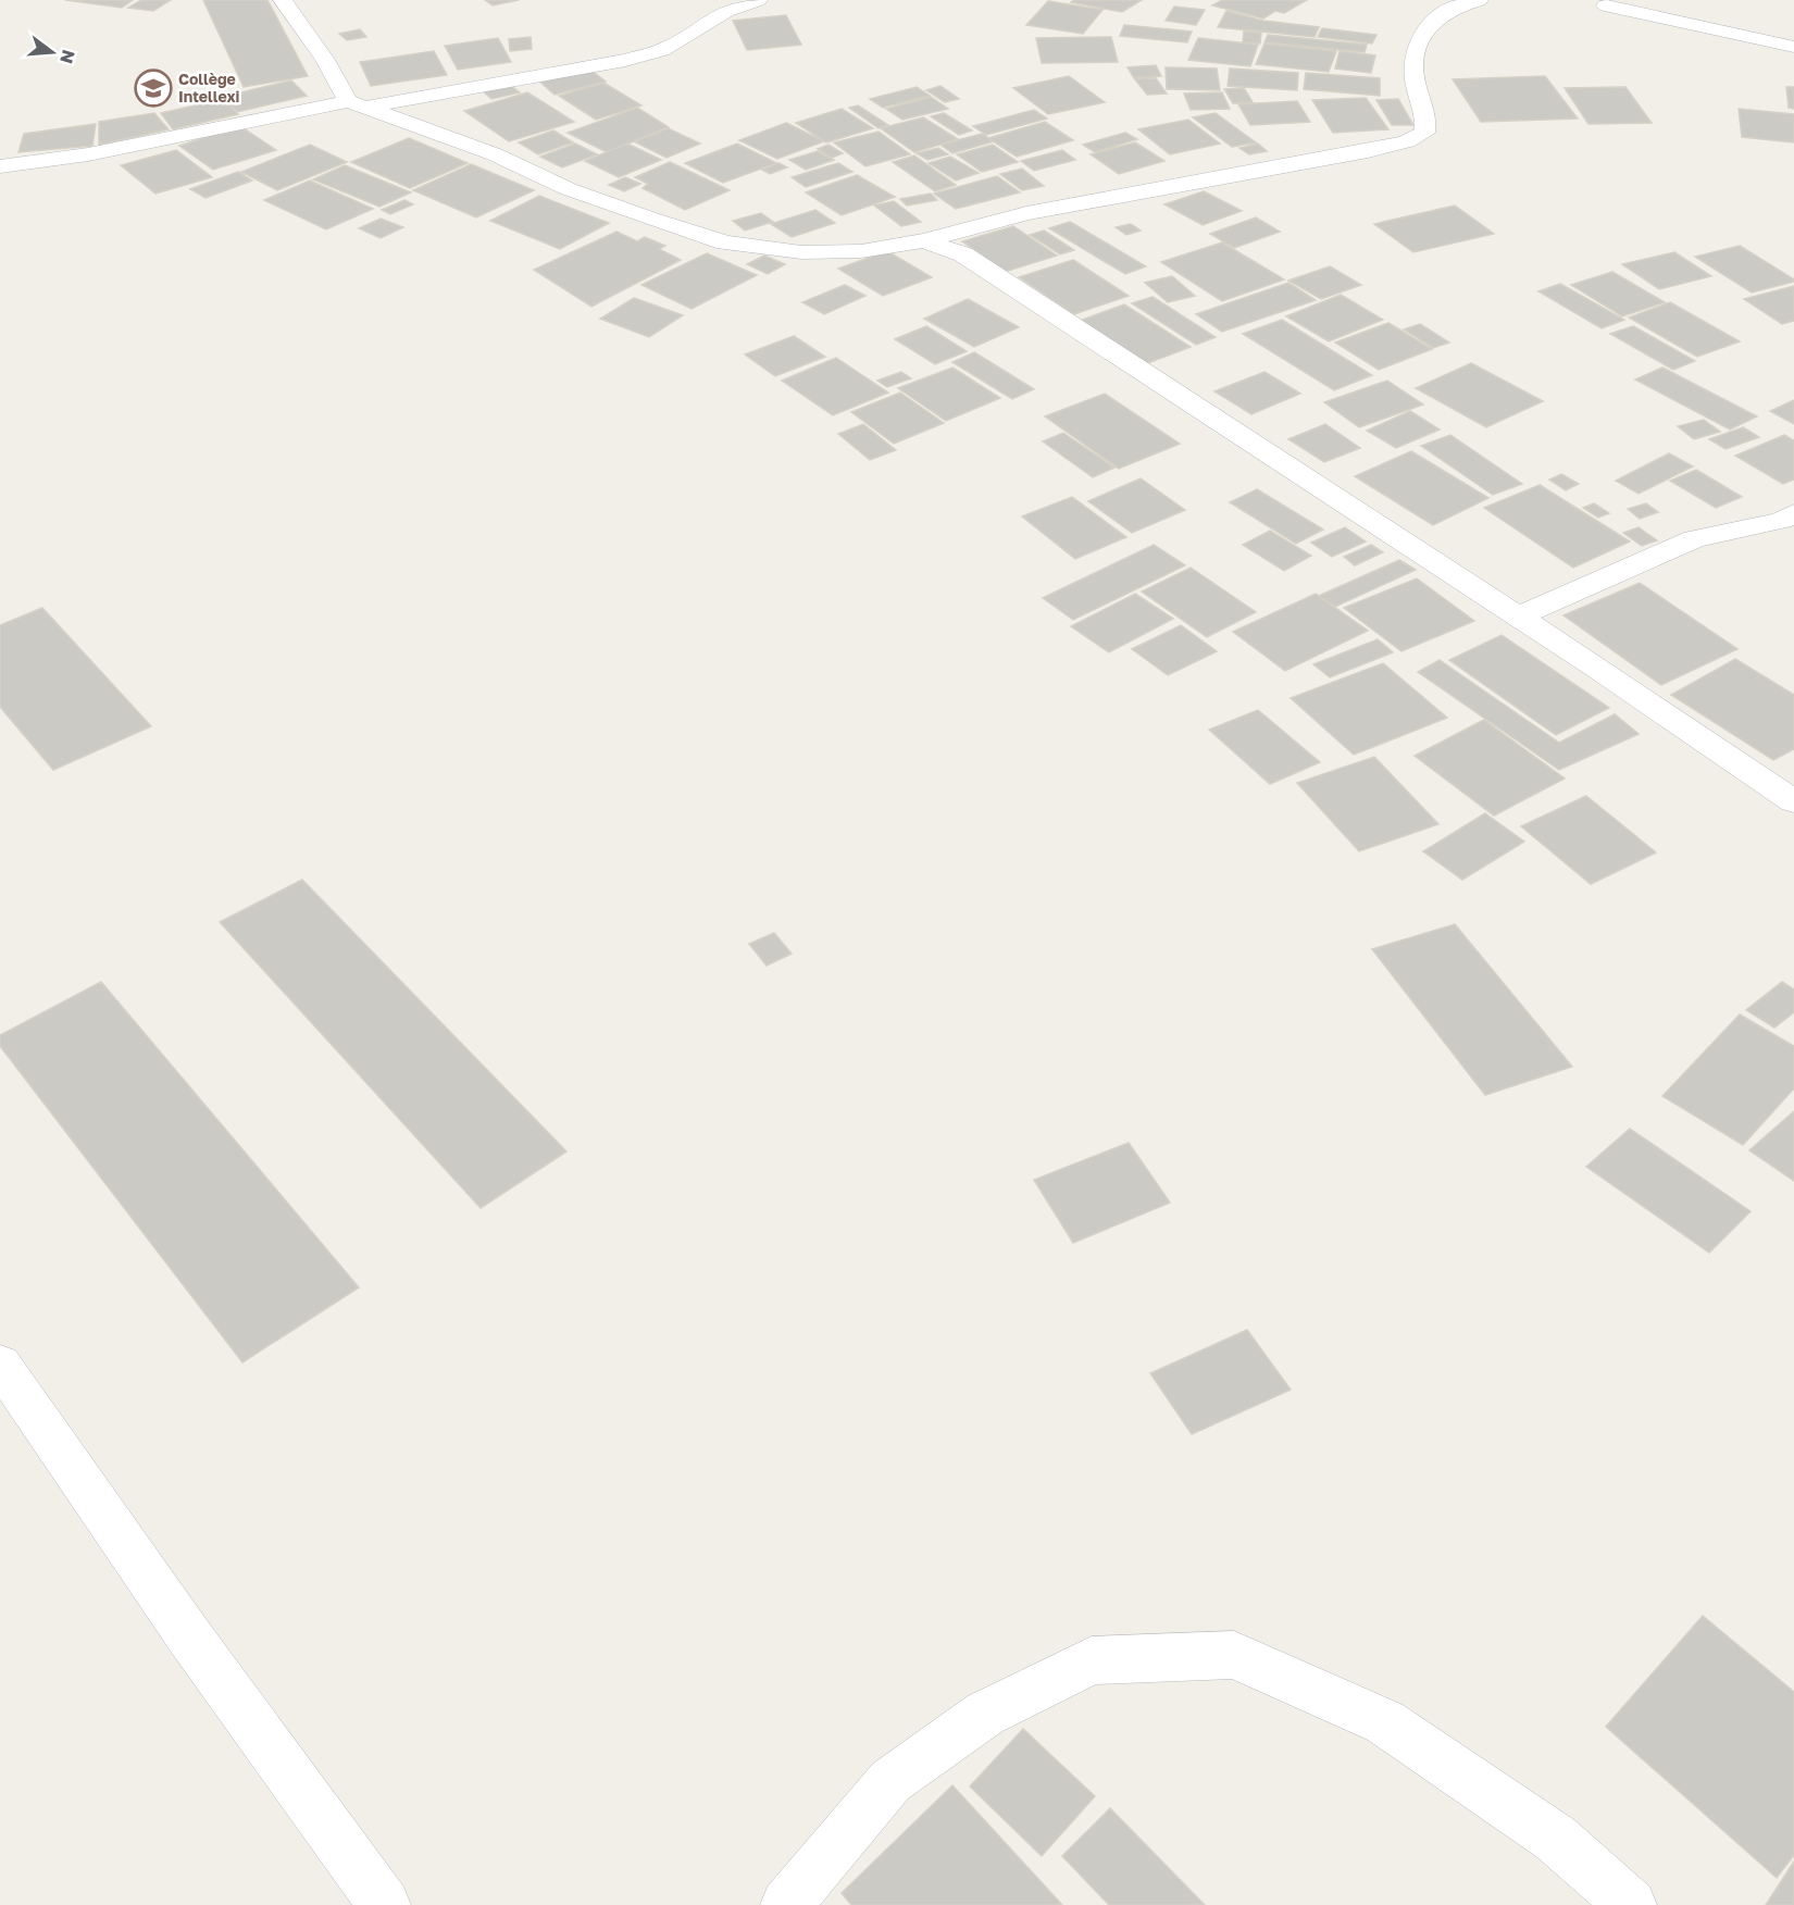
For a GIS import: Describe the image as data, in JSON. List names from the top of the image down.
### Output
{
  "places": {
    "school or university": ["Collège Intellexi"]
  },
  "north": "right"
}
